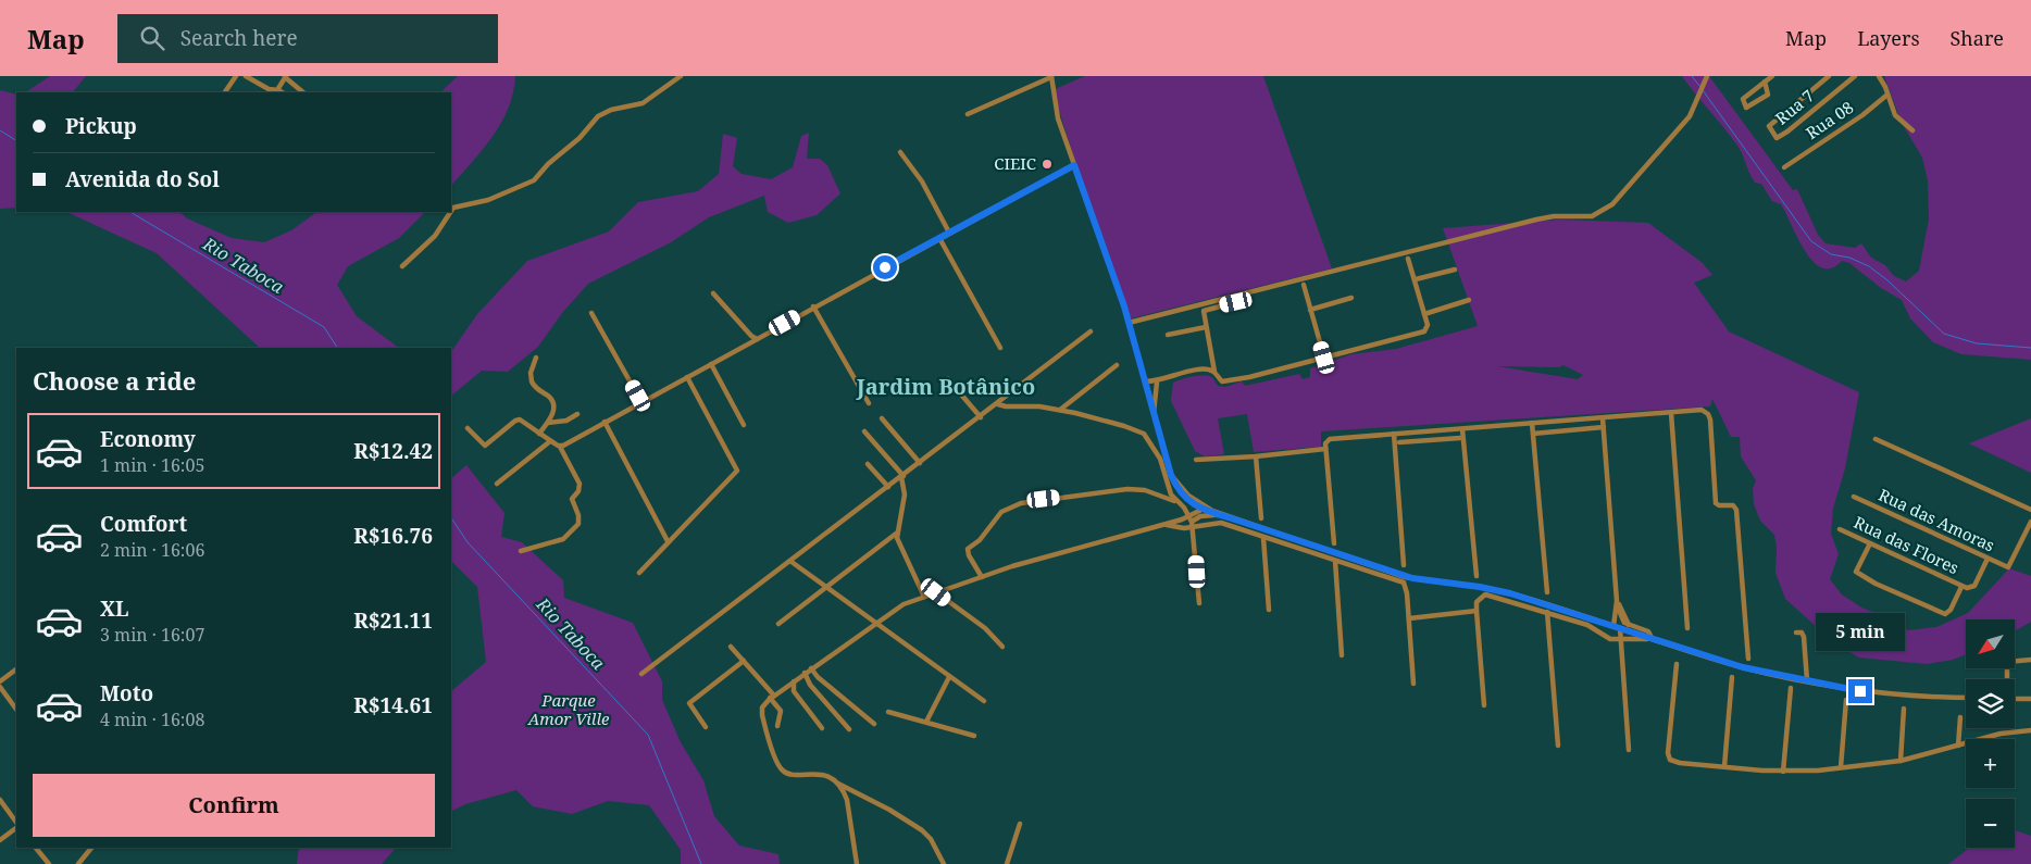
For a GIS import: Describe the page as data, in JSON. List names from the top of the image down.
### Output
{
  "streets": {
    "street": [
      "Rua 7",
      "Rua 08",
      "Rua das Amoras",
      "Rua das Flores"
    ]
  },
  "districts": ["Jardim Botânico"],
  "water": ["Rio Taboca"],
  "parks": ["Parque Amor Ville"],
  "places": ["CIEIC"],
  "north": "bottom left",
  "page": {
    "header": "Map",
    "search": "Search here",
    "nav": ["Map", "Layers", "Share"],
    "banner": ["Pickup", "Avenida do Sol"],
    "heading": "Choose a ride",
    "list": [
      {
        "name": "Economy",
        "note": "1 min · 16:05",
        "value": "R$12.42"
      },
      {
        "name": "Comfort",
        "note": "2 min · 16:06",
        "value": "R$16.76"
      },
      {
        "name": "XL",
        "note": "3 min · 16:07",
        "value": "R$21.11"
      },
      {
        "name": "Moto",
        "note": "4 min · 16:08",
        "value": "R$14.61"
      }
    ],
    "bubble": "5 min",
    "map_buttons": ["+", "−"],
    "buttons": "Confirm"
  }
}
